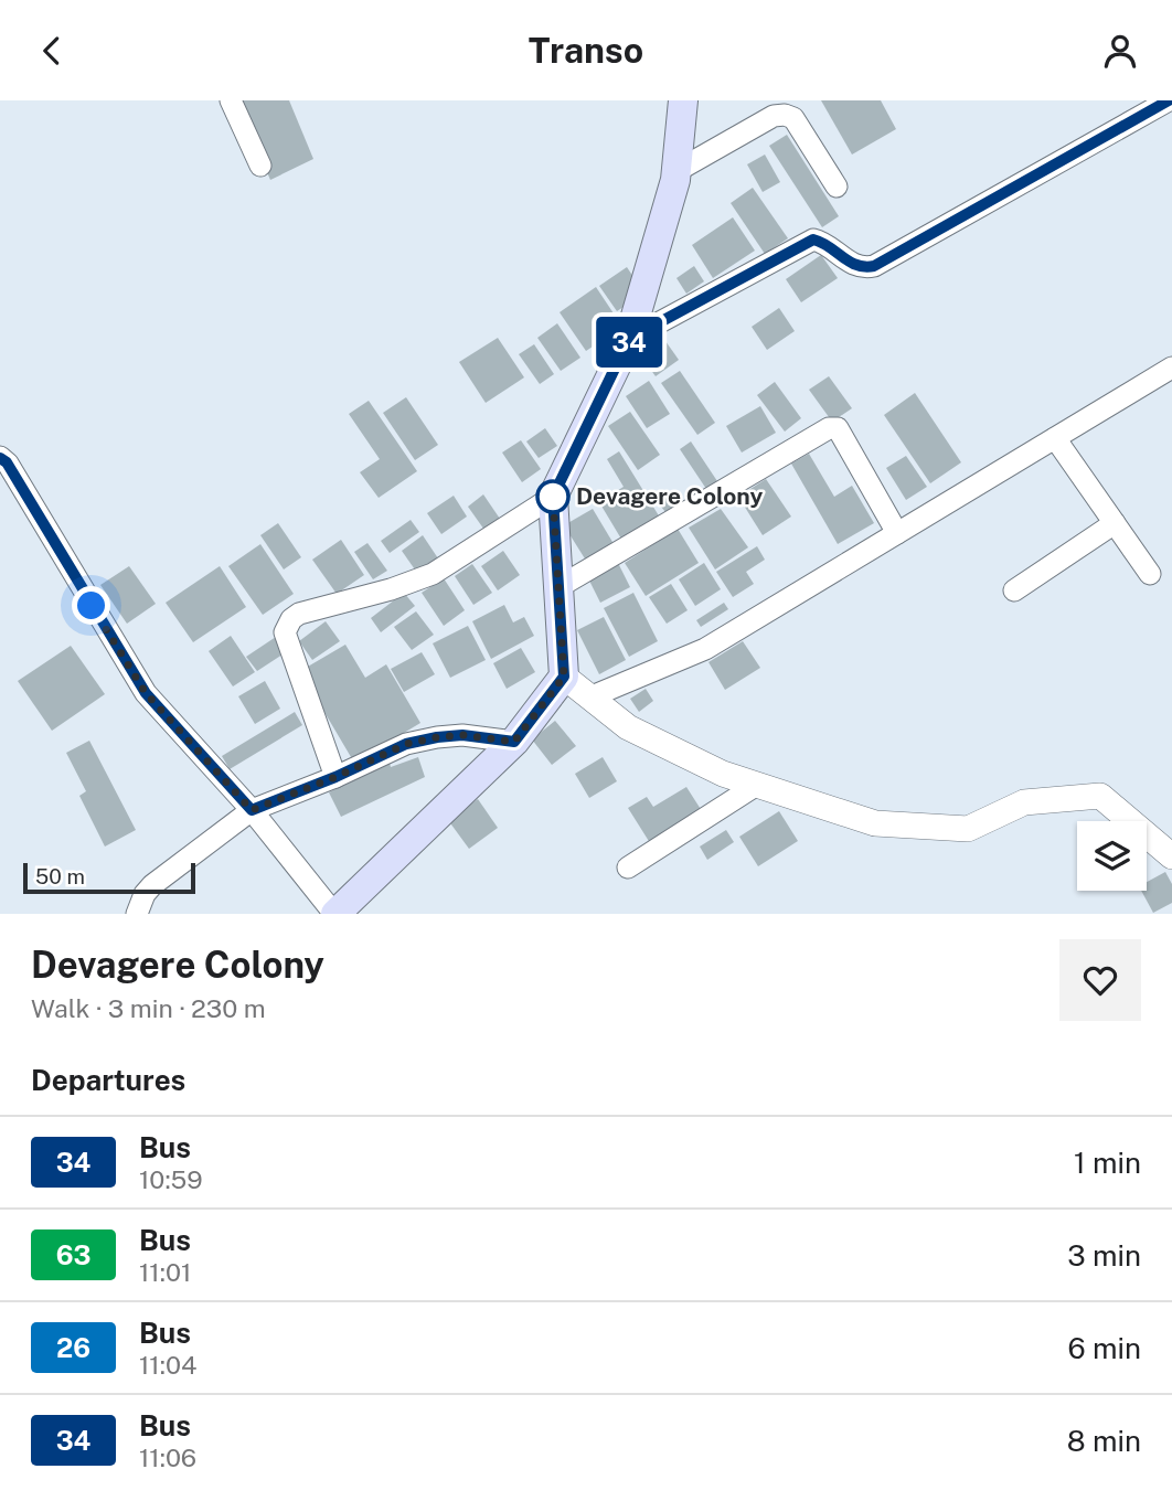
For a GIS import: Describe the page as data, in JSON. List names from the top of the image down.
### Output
{
  "places": ["Devagere Colony"],
  "lines": ["bus line 34"],
  "scale_bar": "50 m",
  "page": {
    "header": "Transo",
    "on_map": "34",
    "scale": "50 m",
    "heading": [
      ["Devagere Colony", "Walk · 3 min · 230 m"],
      "Departures"
    ],
    "list": [
      {
        "mark": "34",
        "name": "Bus",
        "note": "10:59",
        "value": "1 min"
      },
      {
        "mark": "63",
        "name": "Bus",
        "note": "11:01",
        "value": "3 min"
      },
      {
        "mark": "26",
        "name": "Bus",
        "note": "11:04",
        "value": "6 min"
      },
      {
        "mark": "34",
        "name": "Bus",
        "note": "11:06",
        "value": "8 min"
      }
    ]
  }
}
